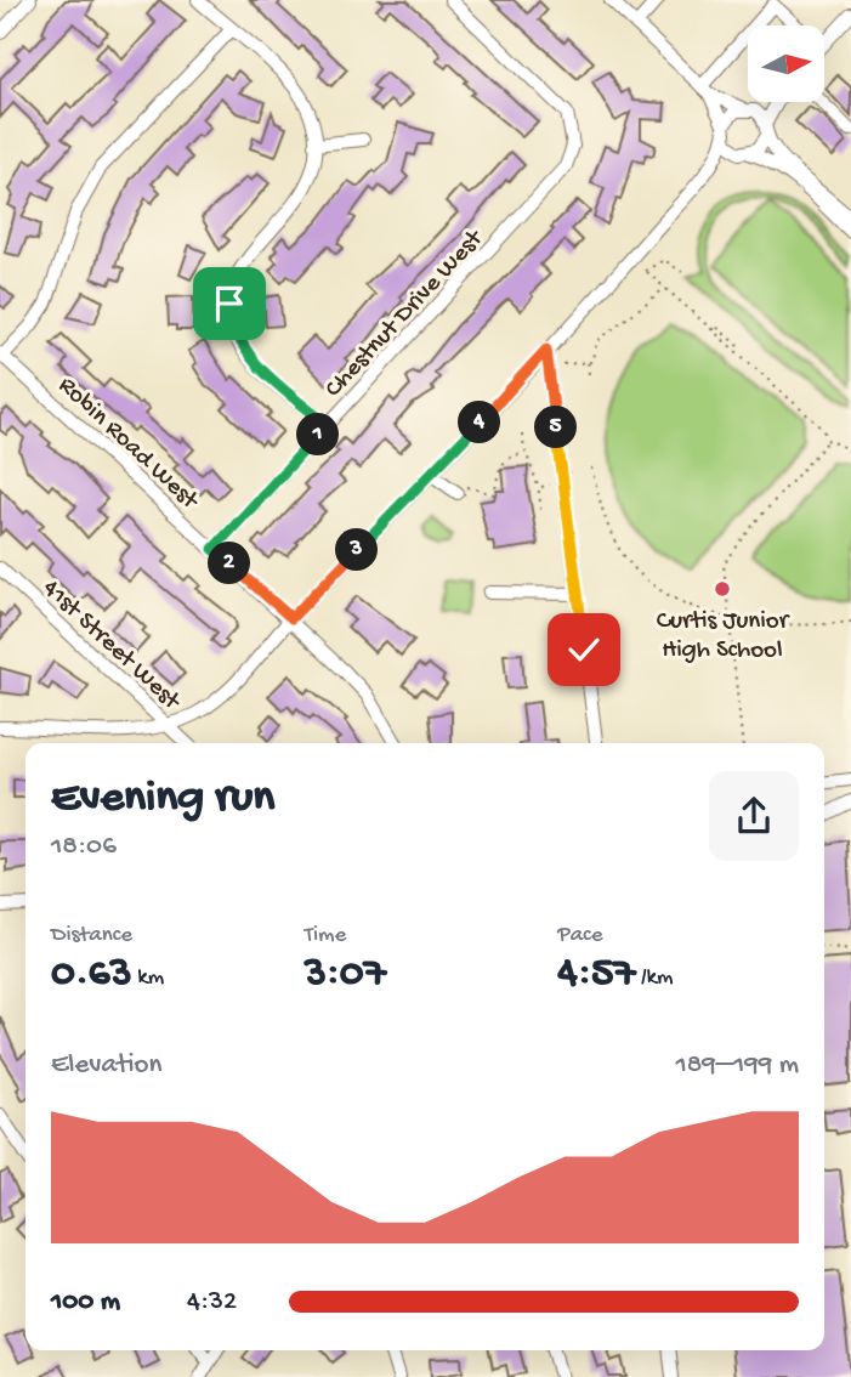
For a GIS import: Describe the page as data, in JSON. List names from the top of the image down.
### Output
{
  "streets": {
    "street": ["Chestnut Drive West", "Robin Road West", "41st Street West"]
  },
  "crossings": [
    ["Chestnut Drive West", "Robin Road West"]
  ],
  "places": ["Curtis Junior High School"],
  "north": "right",
  "page": {
    "pins": [
      "4",
      "5",
      "1",
      "3",
      "2"
    ],
    "heading": ["Evening run", "18:06"],
    "stats": [
      ["Distance", "0.63 km"],
      ["Time", "3:07"],
      ["Pace", "4:57 /km"]
    ],
    "chart": ["Elevation", "189–199 m"],
    "list": [
      {
        "name": "100 m",
        "note": "4:32"
      }
    ]
  }
}
